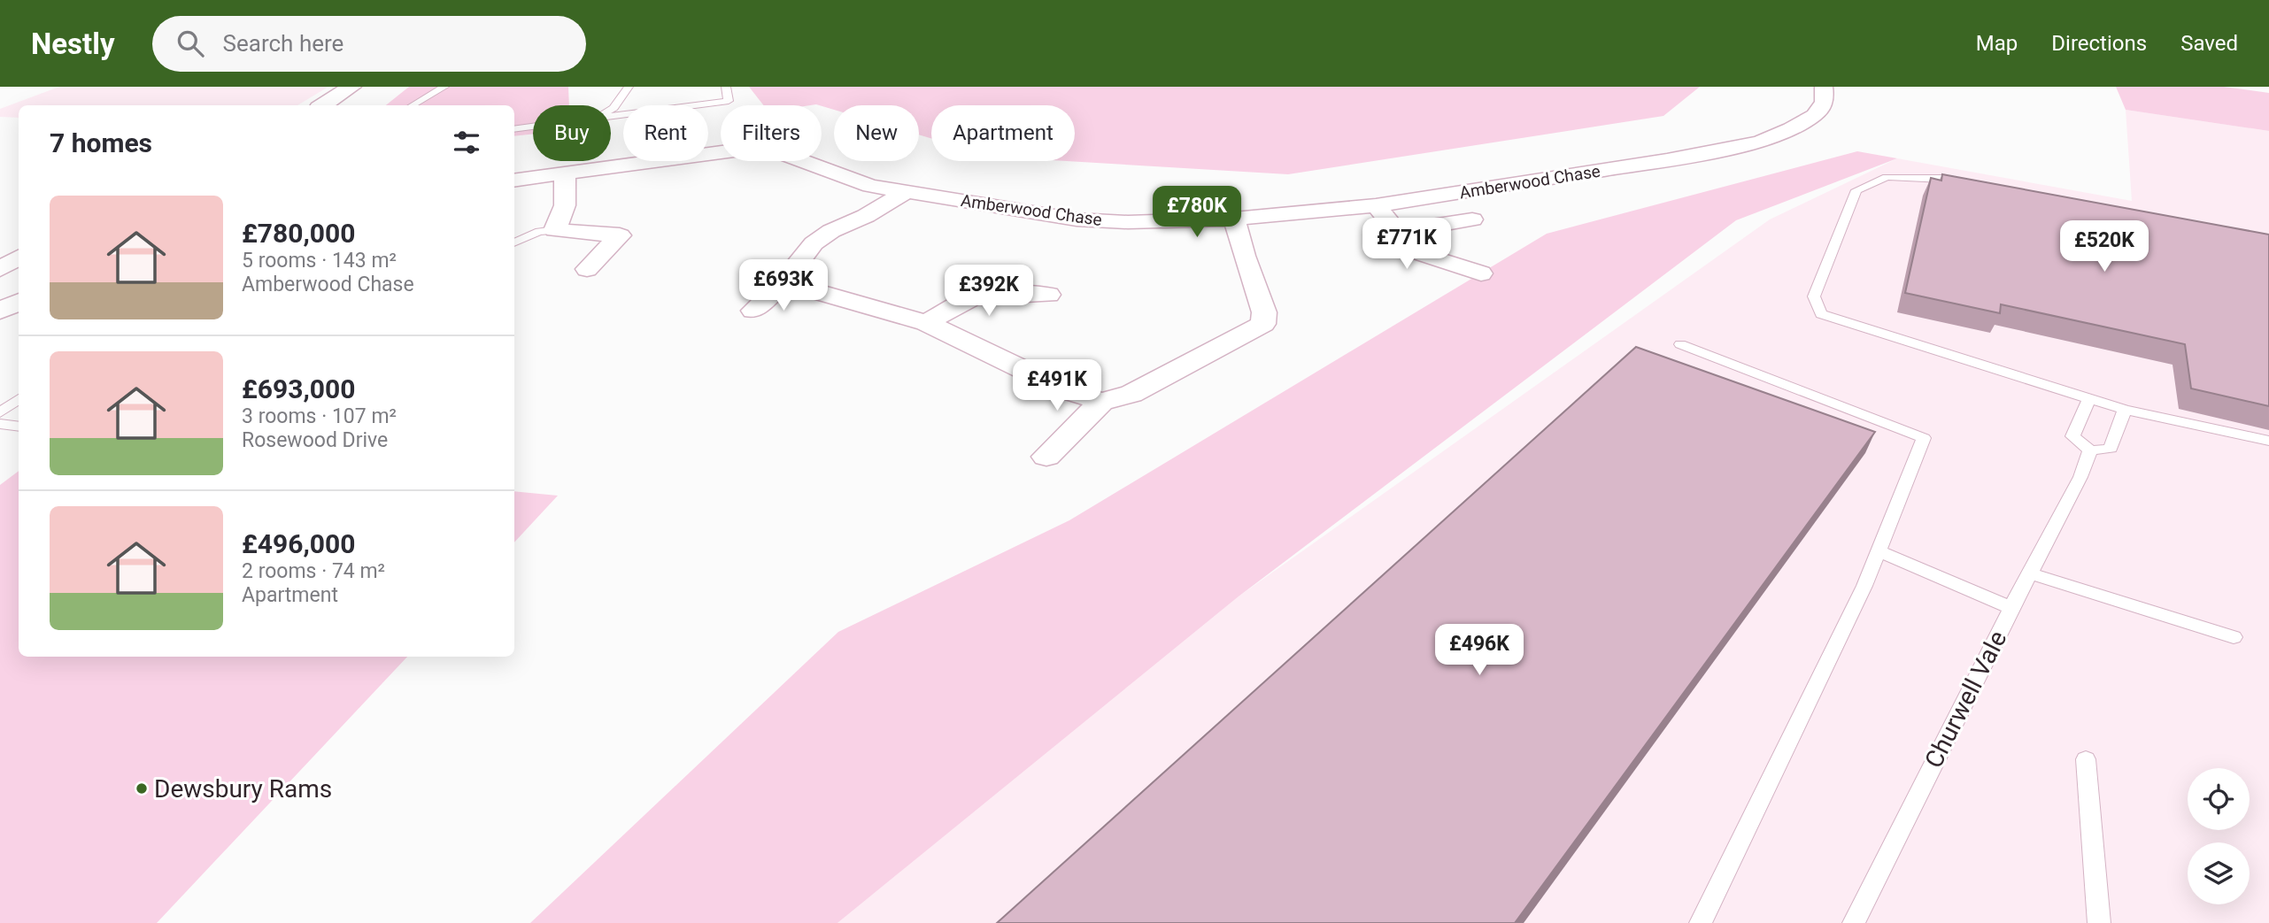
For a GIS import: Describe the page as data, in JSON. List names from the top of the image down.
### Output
{
  "streets": {
    "street": ["Amberwood Chase"],
    "lane": ["Churwell Vale"]
  },
  "places": ["Dewsbury Rams"],
  "page": {
    "header": "Nestly",
    "search": "Search here",
    "nav": ["Map", "Directions", "Saved"],
    "chip": [
      "Buy",
      "Rent",
      "Filters",
      "New",
      "Apartment"
    ],
    "heading": "7 homes",
    "list": [
      {
        "name": "£780,000",
        "note": "5 rooms · 143 m² · Amberwood Chase"
      },
      {
        "name": "£693,000",
        "note": "3 rooms · 107 m² · Rosewood Drive"
      },
      {
        "name": "£496,000",
        "note": "2 rooms · 74 m² · Apartment"
      }
    ],
    "price": [
      "£780K",
      "£771K",
      "£520K",
      "£693K",
      "£392K",
      "£491K",
      "£496K"
    ]
  }
}
